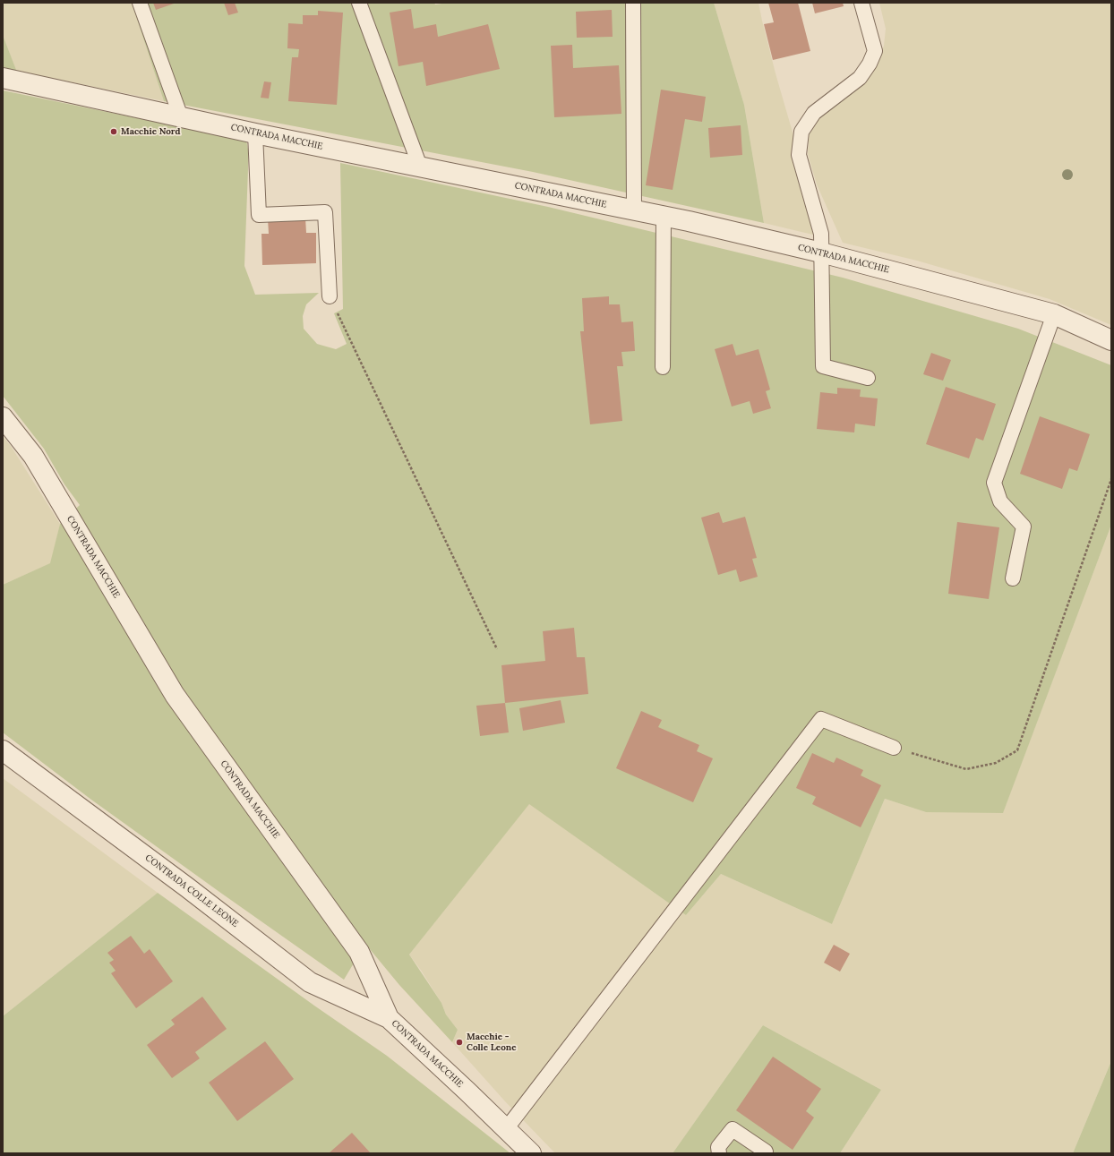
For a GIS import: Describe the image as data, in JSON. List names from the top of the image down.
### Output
{
  "streets": {
    "street": ["CONTRADA MACCHIE", "CONTRADA COLLE LEONE"]
  },
  "crossings": [
    ["CONTRADA MACCHIE", "CONTRADA COLLE LEONE"]
  ],
  "places": ["Macchie Nord", "Macchie - Colle Leone"]
}
